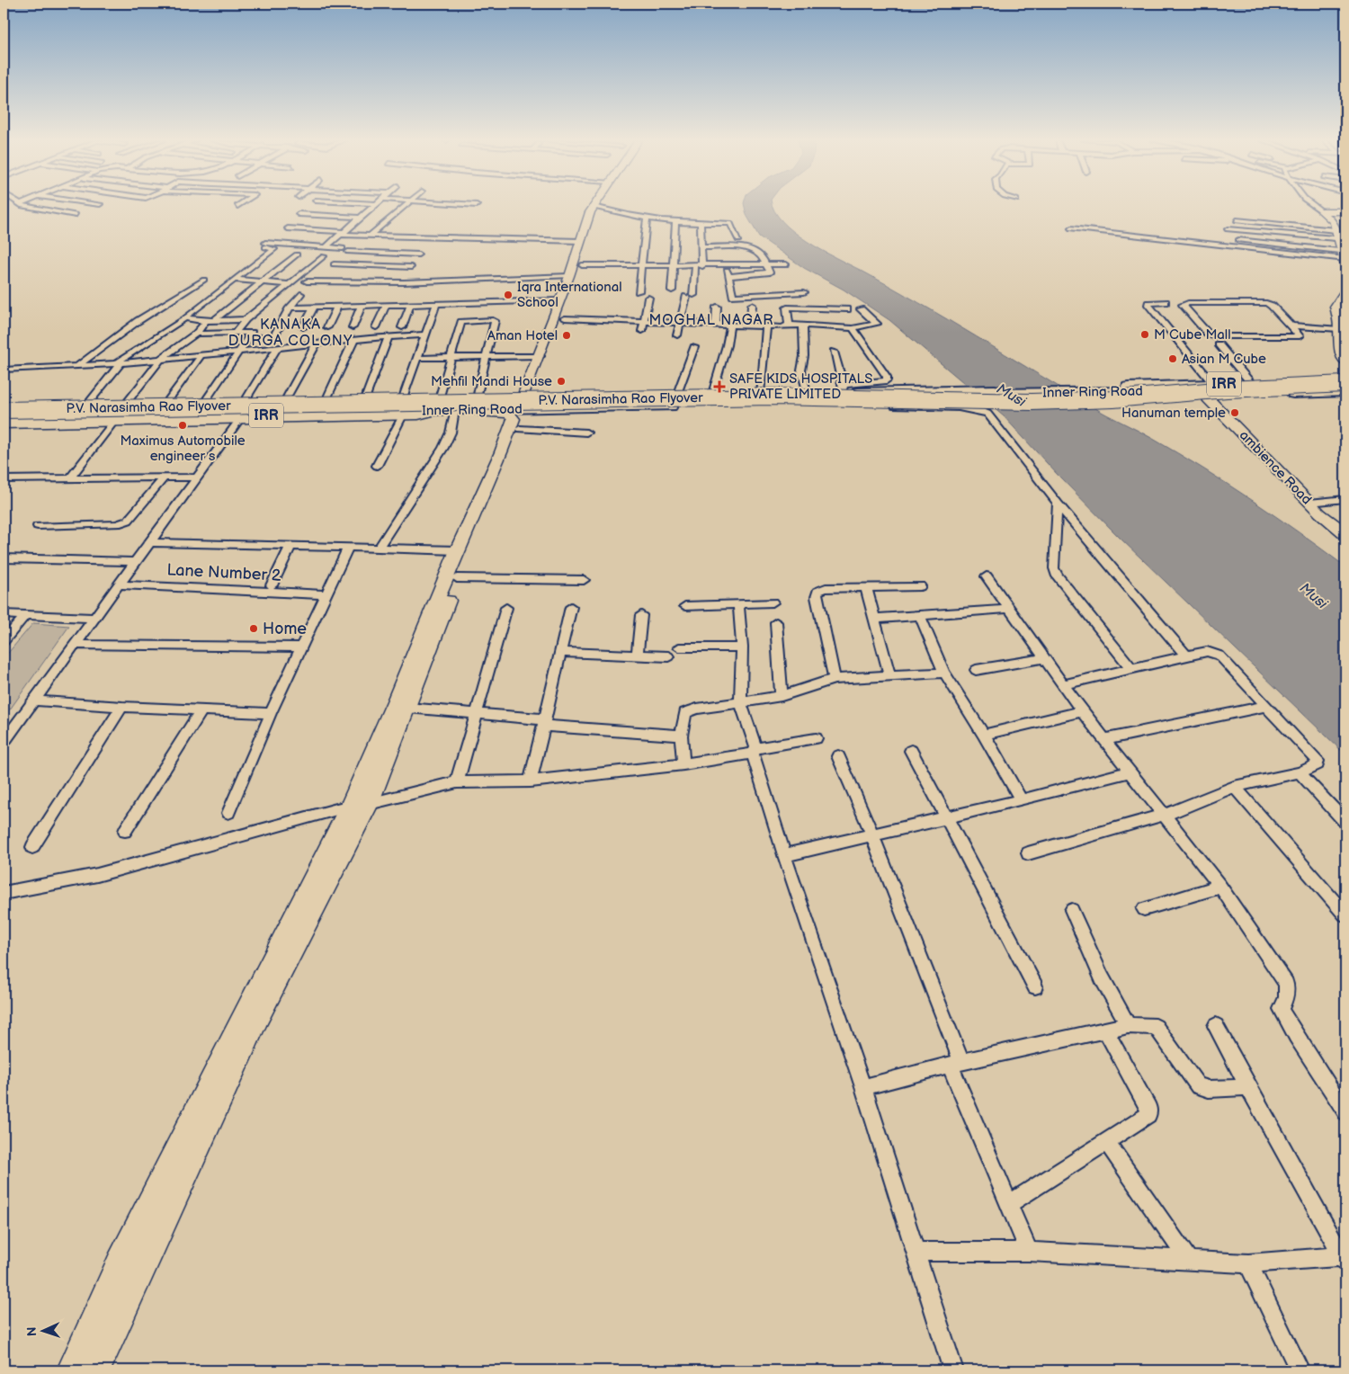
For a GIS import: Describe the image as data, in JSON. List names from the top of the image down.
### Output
{
  "streets": {
    "highway": ["P.V. Narasimha Rao Flyover"],
    "main road": ["IRR", "Inner Ring Road", "ambience Road"],
    "street": ["Lane Number 2"]
  },
  "crossings": [
    ["Inner Ring Road", "P.V. Narasimha Rao Flyover"],
    ["Inner Ring Road", "ambience Road"]
  ],
  "districts": ["MOGHAL NAGAR", "KANAKA DURGA COLONY"],
  "water": ["Musi"],
  "places": {
    "other": [
      "Iqra International School",
      "M Cube Mall",
      "Aman Hotel",
      "Asian M Cube",
      "Mehfil Mandi House",
      "Hanuman temple",
      "Maximus Automobile engineer s",
      "Home"
    ],
    "health": ["SAFE KIDS HOSPITALS PRIVATE LIMITED"]
  },
  "north": "left"
}
